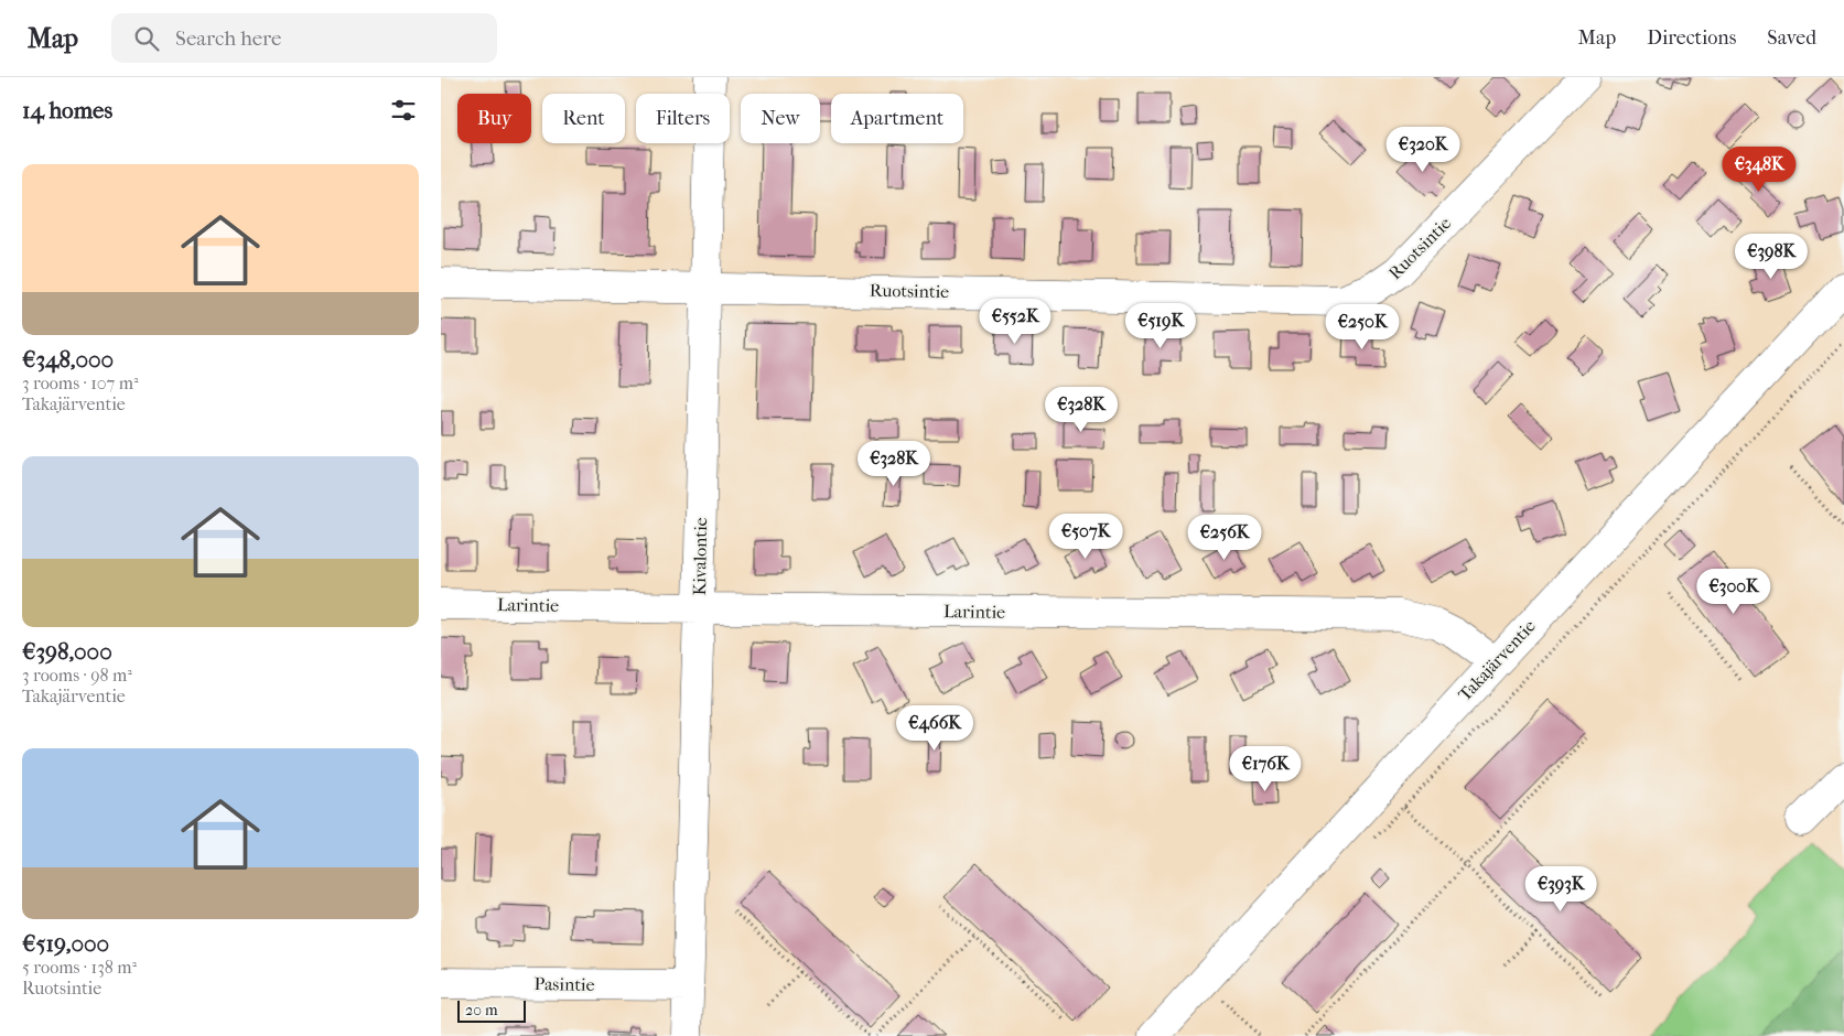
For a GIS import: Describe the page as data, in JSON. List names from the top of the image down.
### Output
{
  "streets": {
    "street": [
      "Ruotsintie",
      "Kivalontie",
      "Larintie",
      "Takajärventie",
      "Pasintie"
    ]
  },
  "crossings": [
    ["Ruotsintie", "Kivalontie"],
    ["Kivalontie", "Larintie"],
    ["Kivalontie", "Pasintie"],
    ["Larintie", "Takajärventie"]
  ],
  "scale_bar": "20 m",
  "page": {
    "header": "Map",
    "search": "Search here",
    "nav": ["Map", "Directions", "Saved"],
    "heading": "14 homes",
    "chip": [
      "Buy",
      "Rent",
      "Filters",
      "New",
      "Apartment"
    ],
    "price": [
      "€320K",
      "€348K",
      "€398K",
      "€552K",
      "€519K",
      "€250K",
      "€328K",
      "€328K",
      "€507K",
      "€256K",
      "€300K",
      "€466K",
      "€176K",
      "€393K"
    ],
    "list": [
      {
        "name": "€348,000",
        "note": "3 rooms · 107 m² · Takajärventie"
      },
      {
        "name": "€398,000",
        "note": "3 rooms · 98 m² · Takajärventie"
      },
      {
        "name": "€519,000",
        "note": "5 rooms · 138 m² · Ruotsintie"
      }
    ],
    "scale": "20 m"
  }
}
